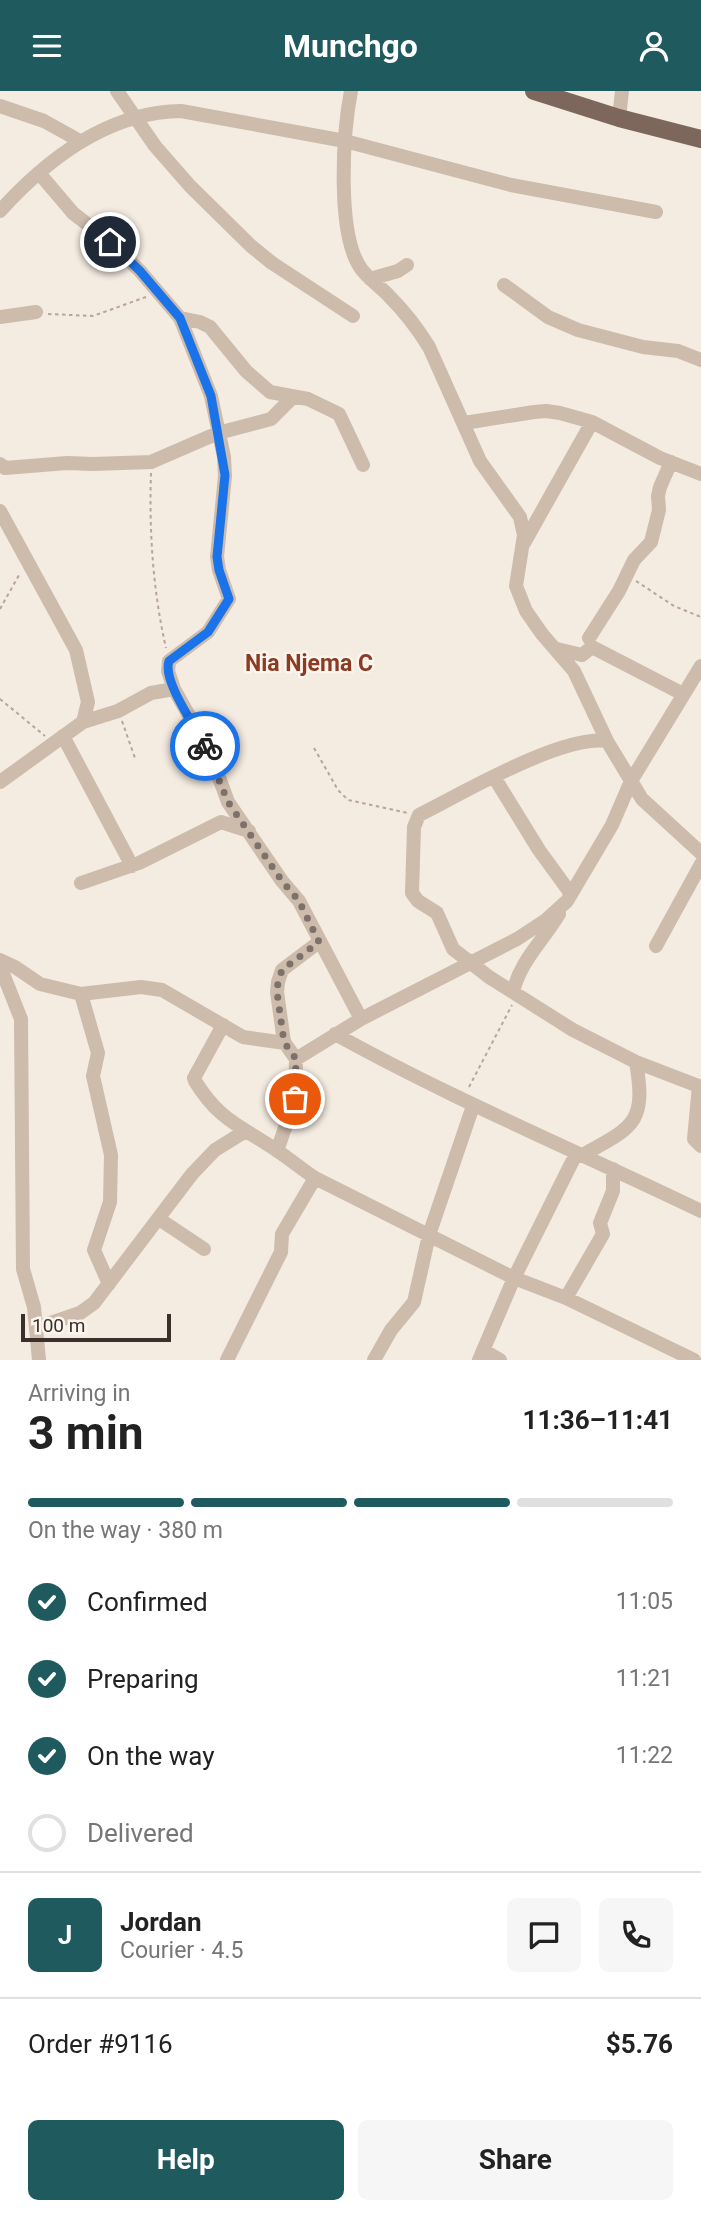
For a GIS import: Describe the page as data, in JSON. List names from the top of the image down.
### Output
{
  "districts": ["Nia Njema C"],
  "scale_bar": "100 m",
  "page": {
    "header": "Munchgo",
    "scale": "100 m",
    "heading": ["3 min", "Arriving in", "11:36–11:41"],
    "panel": [
      "Jordan",
      "Courier · 4.5",
      "Order #9116",
      "$5.76"
    ],
    "bar": "On the way · 380 m",
    "list": [
      ["Confirmed", "11:05"],
      ["Preparing", "11:21"],
      ["On the way", "11:22"],
      "Delivered"
    ],
    "round": "J",
    "buttons": ["Help", "Share"]
  }
}
